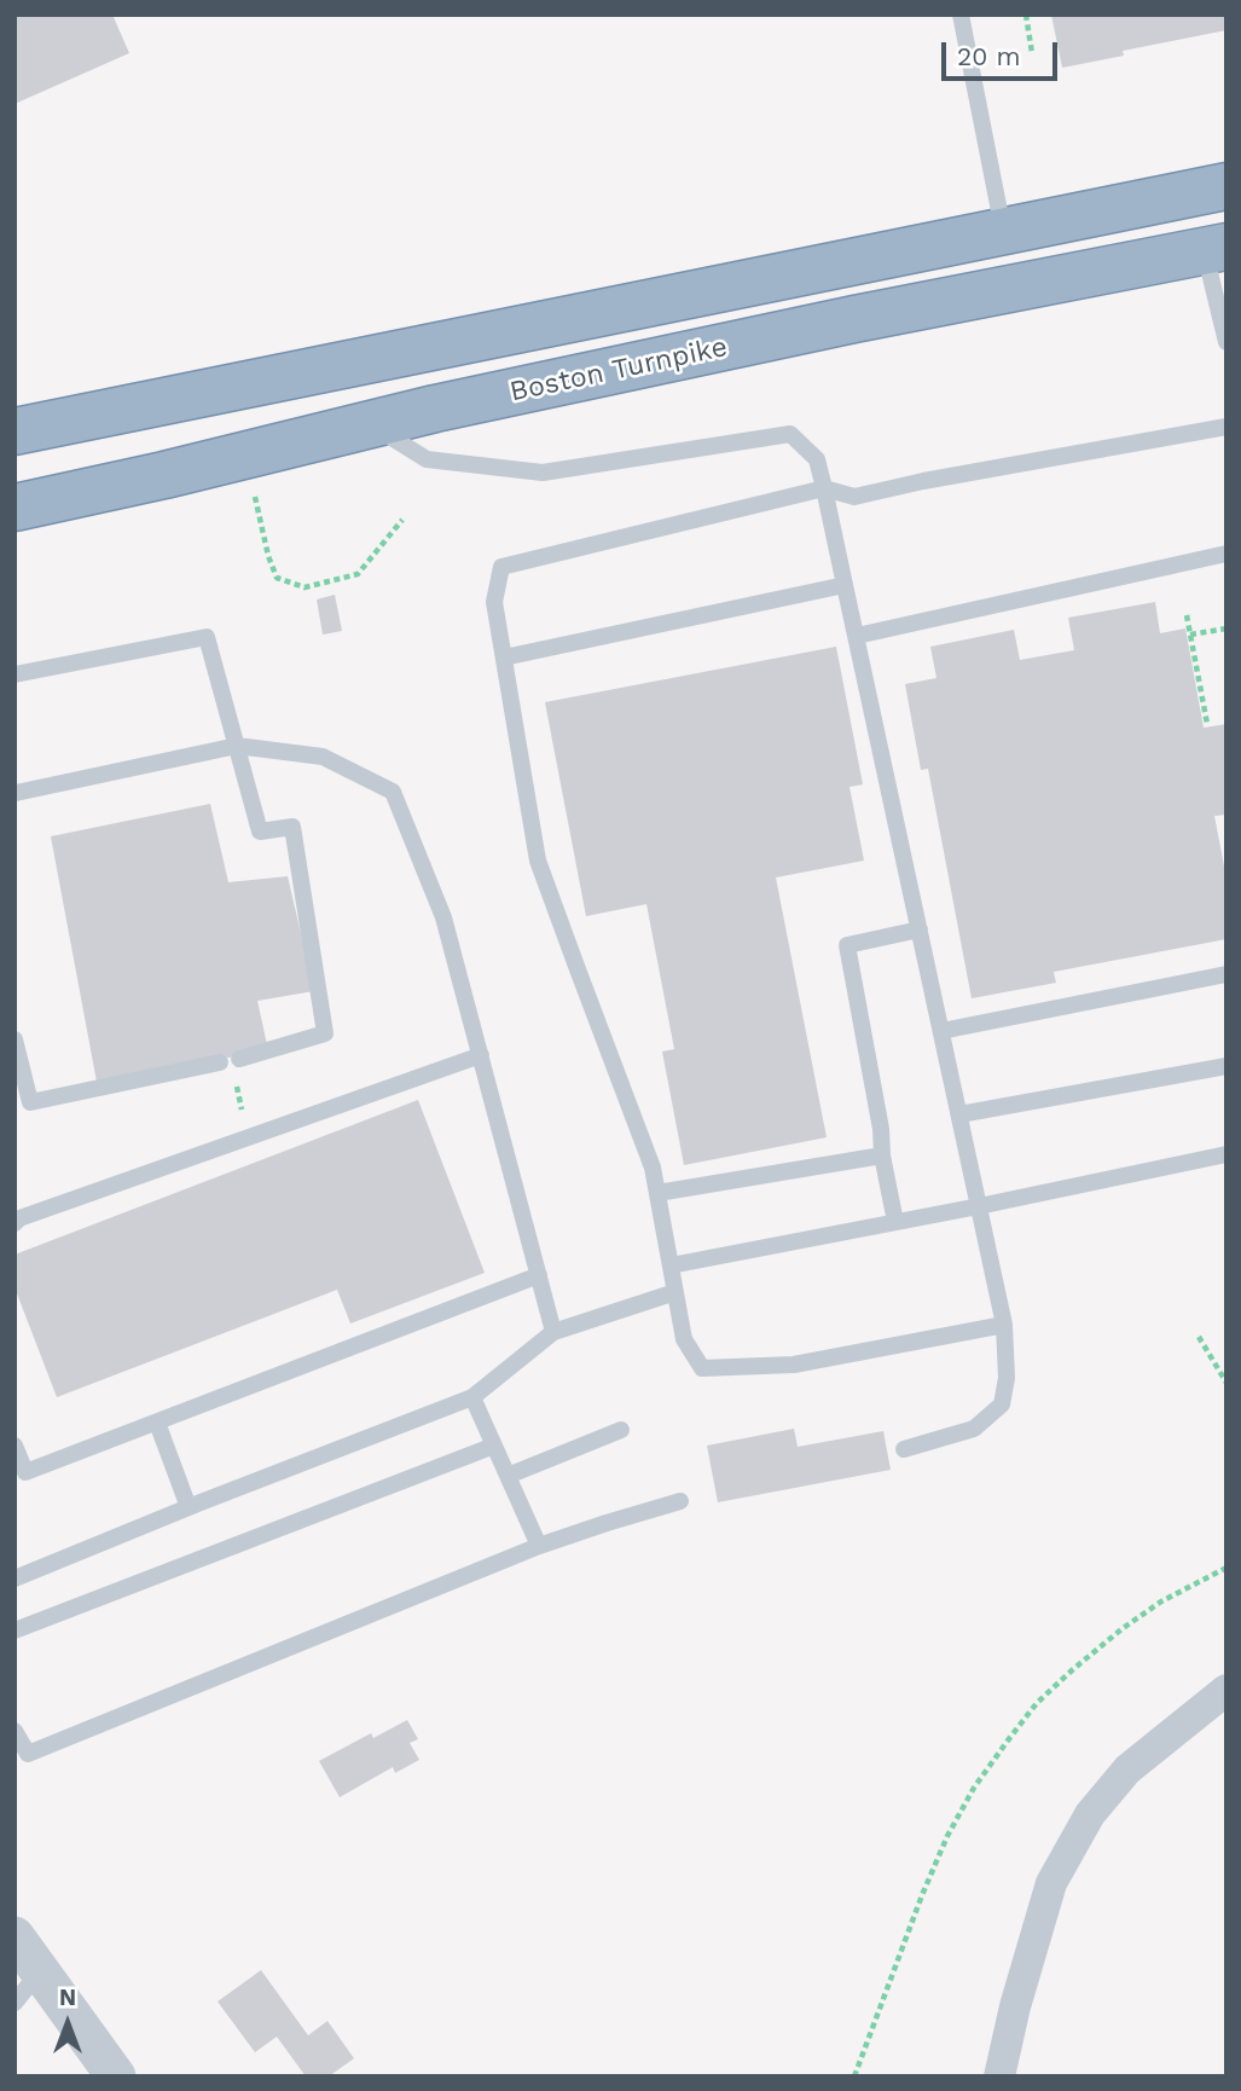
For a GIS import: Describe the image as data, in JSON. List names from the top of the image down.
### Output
{
  "streets": {
    "highway": ["Boston Turnpike"]
  },
  "scale_bar": "20 m",
  "north": "top"
}
